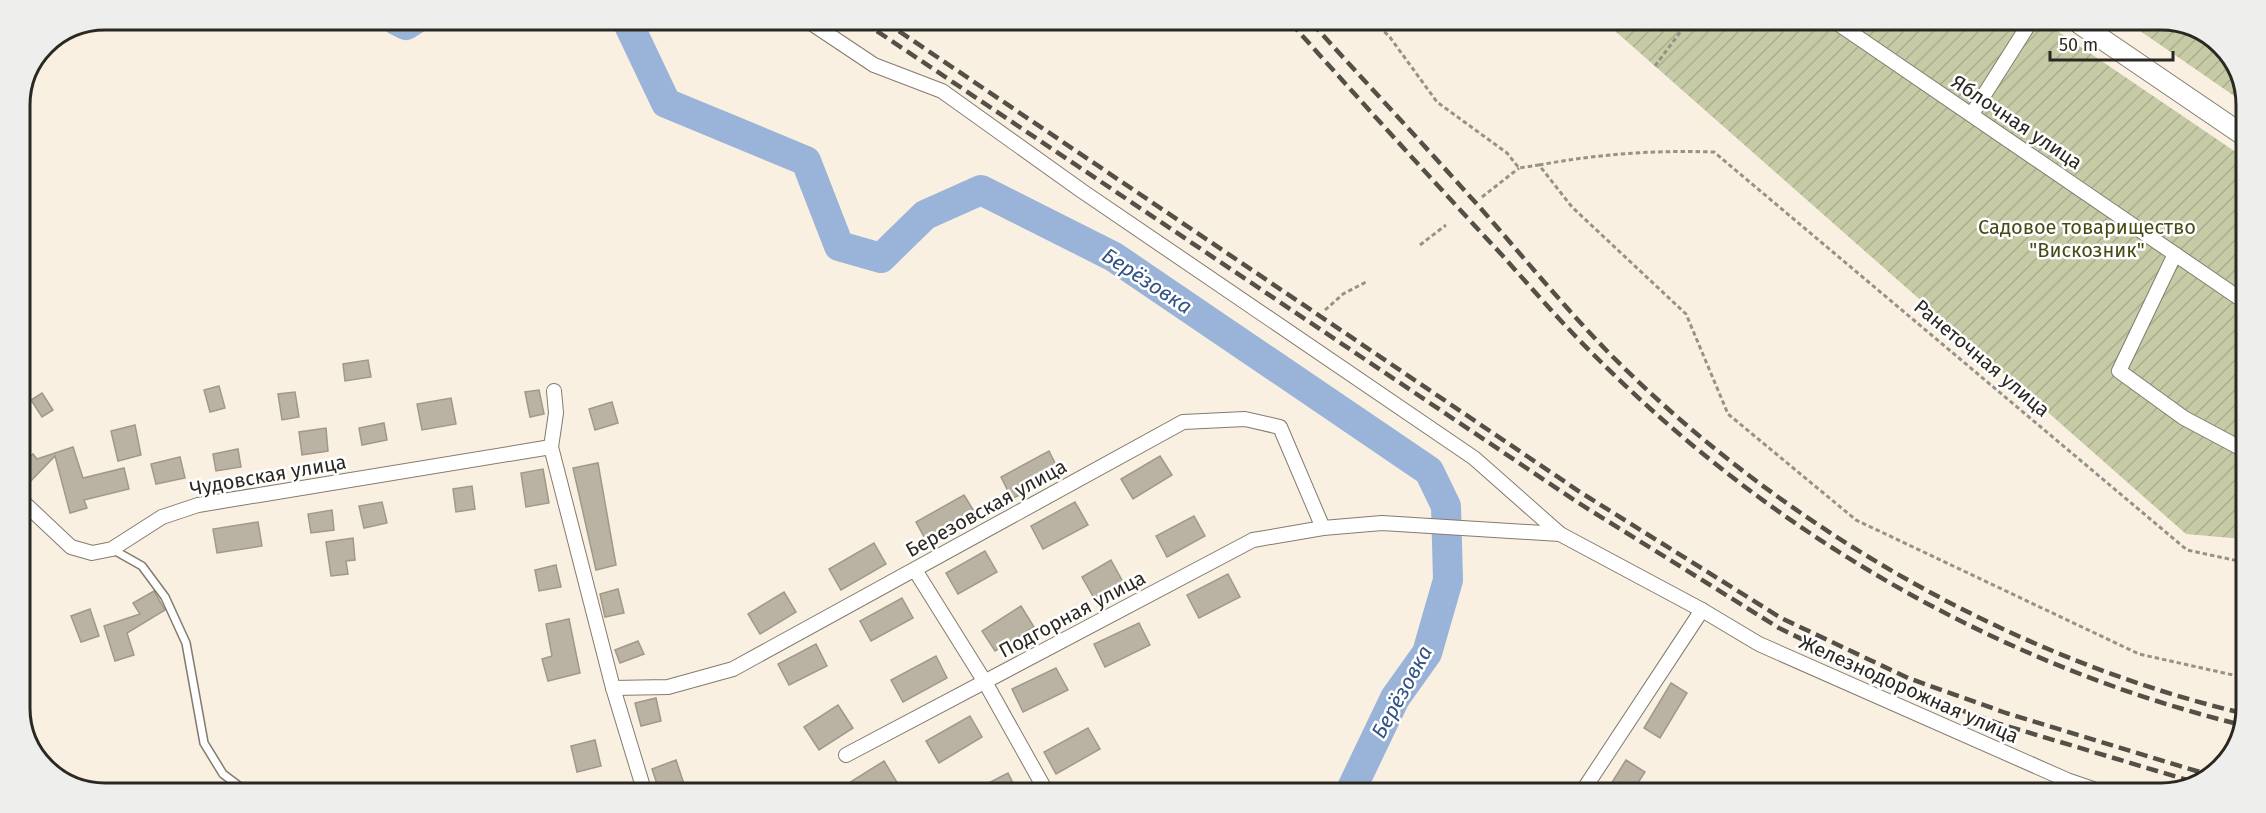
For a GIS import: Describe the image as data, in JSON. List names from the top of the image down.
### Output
{
  "streets": {
    "street": [
      "Яблочная улица",
      "Чудовская улица",
      "Березовская улица",
      "Подгорная улица",
      "Железнодорожная улица"
    ],
    "path": ["Ранеточная улица"]
  },
  "crossings": [
    ["Березовская улица", "Подгорная улица"],
    ["Подгорная улица", "Железнодорожная улица"]
  ],
  "water": ["Берёзовка"],
  "parks": ["Садовое товарищество \"Вискозник\""],
  "scale_bar": "50 m"
}
